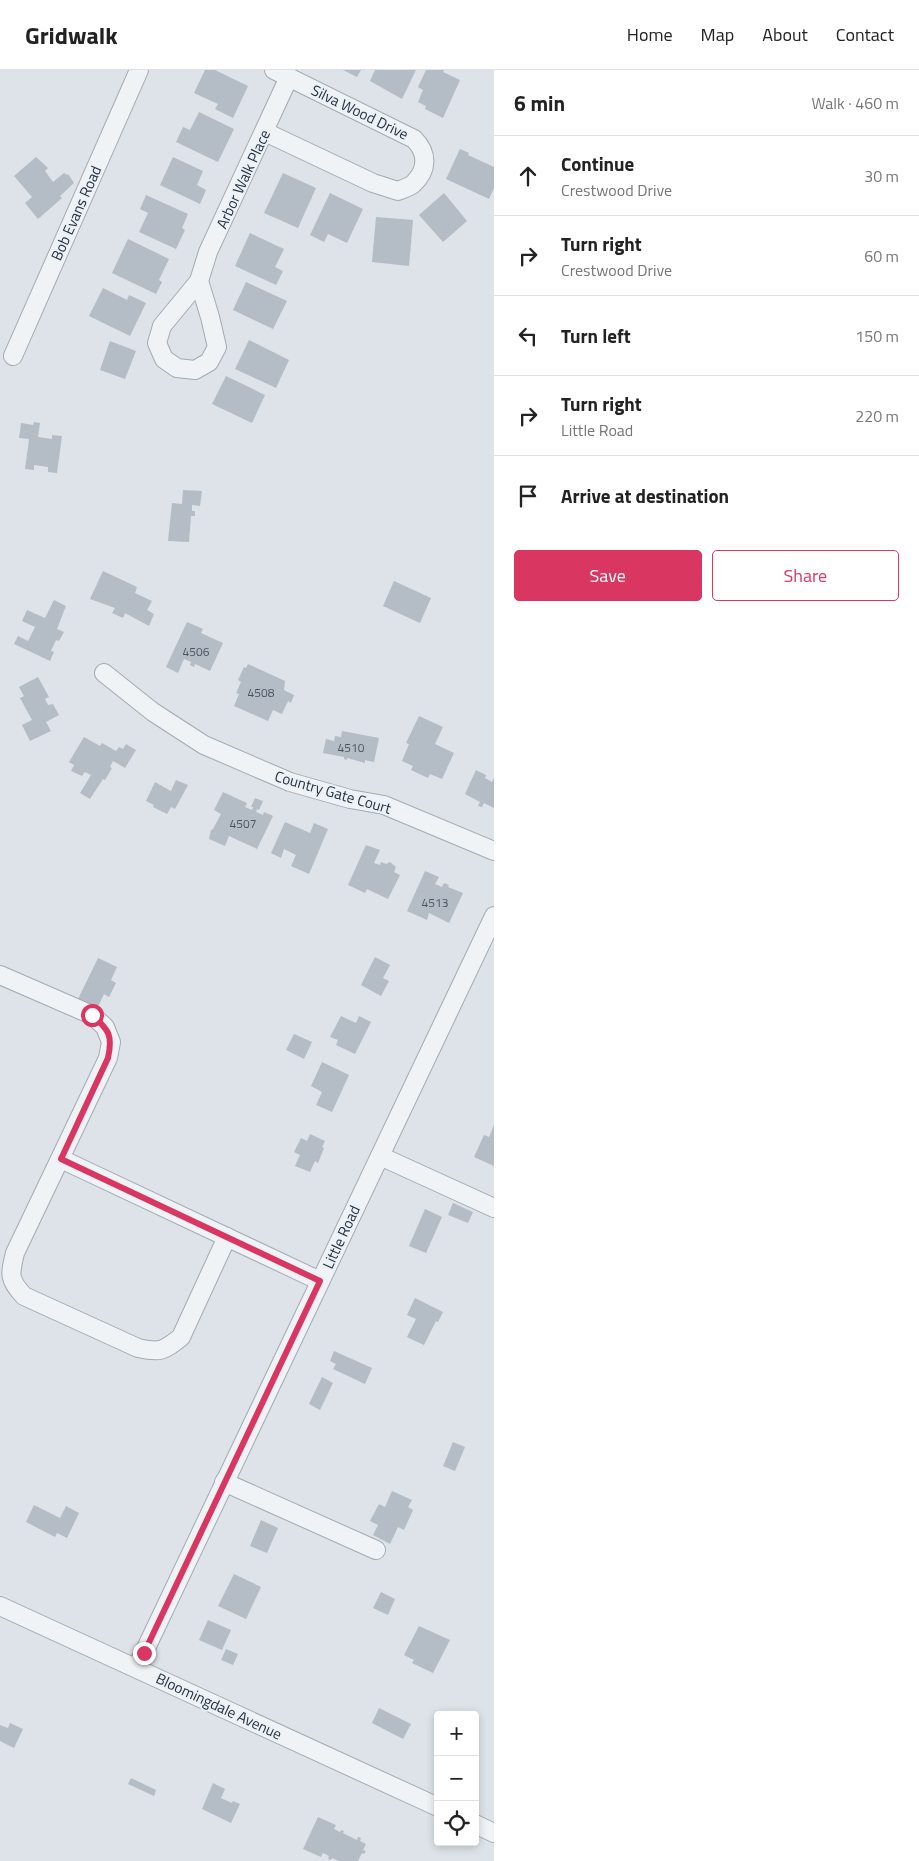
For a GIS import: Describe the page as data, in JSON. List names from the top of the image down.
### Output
{
  "streets": {
    "street": [
      "Silva Wood Drive",
      "Arbor Walk Place",
      "Bob Evans Road",
      "Country Gate Court",
      "Little Road",
      "Bloomingdale Avenue"
    ]
  },
  "crossings": [
    ["Silva Wood Drive", "Arbor Walk Place"],
    ["Little Road", "Bloomingdale Avenue"]
  ],
  "house_numbers": [
    "4506",
    "4508",
    "4510",
    "4507",
    "4513"
  ],
  "page": {
    "header": "Gridwalk",
    "nav": [
      "Home",
      "Map",
      "About",
      "Contact"
    ],
    "heading": ["6 min", "Walk · 460 m"],
    "list": [
      ["Continue", "Crestwood Drive", "30 m"],
      ["Turn right", "Crestwood Drive", "60 m"],
      ["Turn left", "150 m"],
      ["Turn right", "Little Road", "220 m"],
      "Arrive at destination"
    ],
    "buttons": ["Save", "Share"],
    "map_buttons": ["+", "−"]
  }
}
